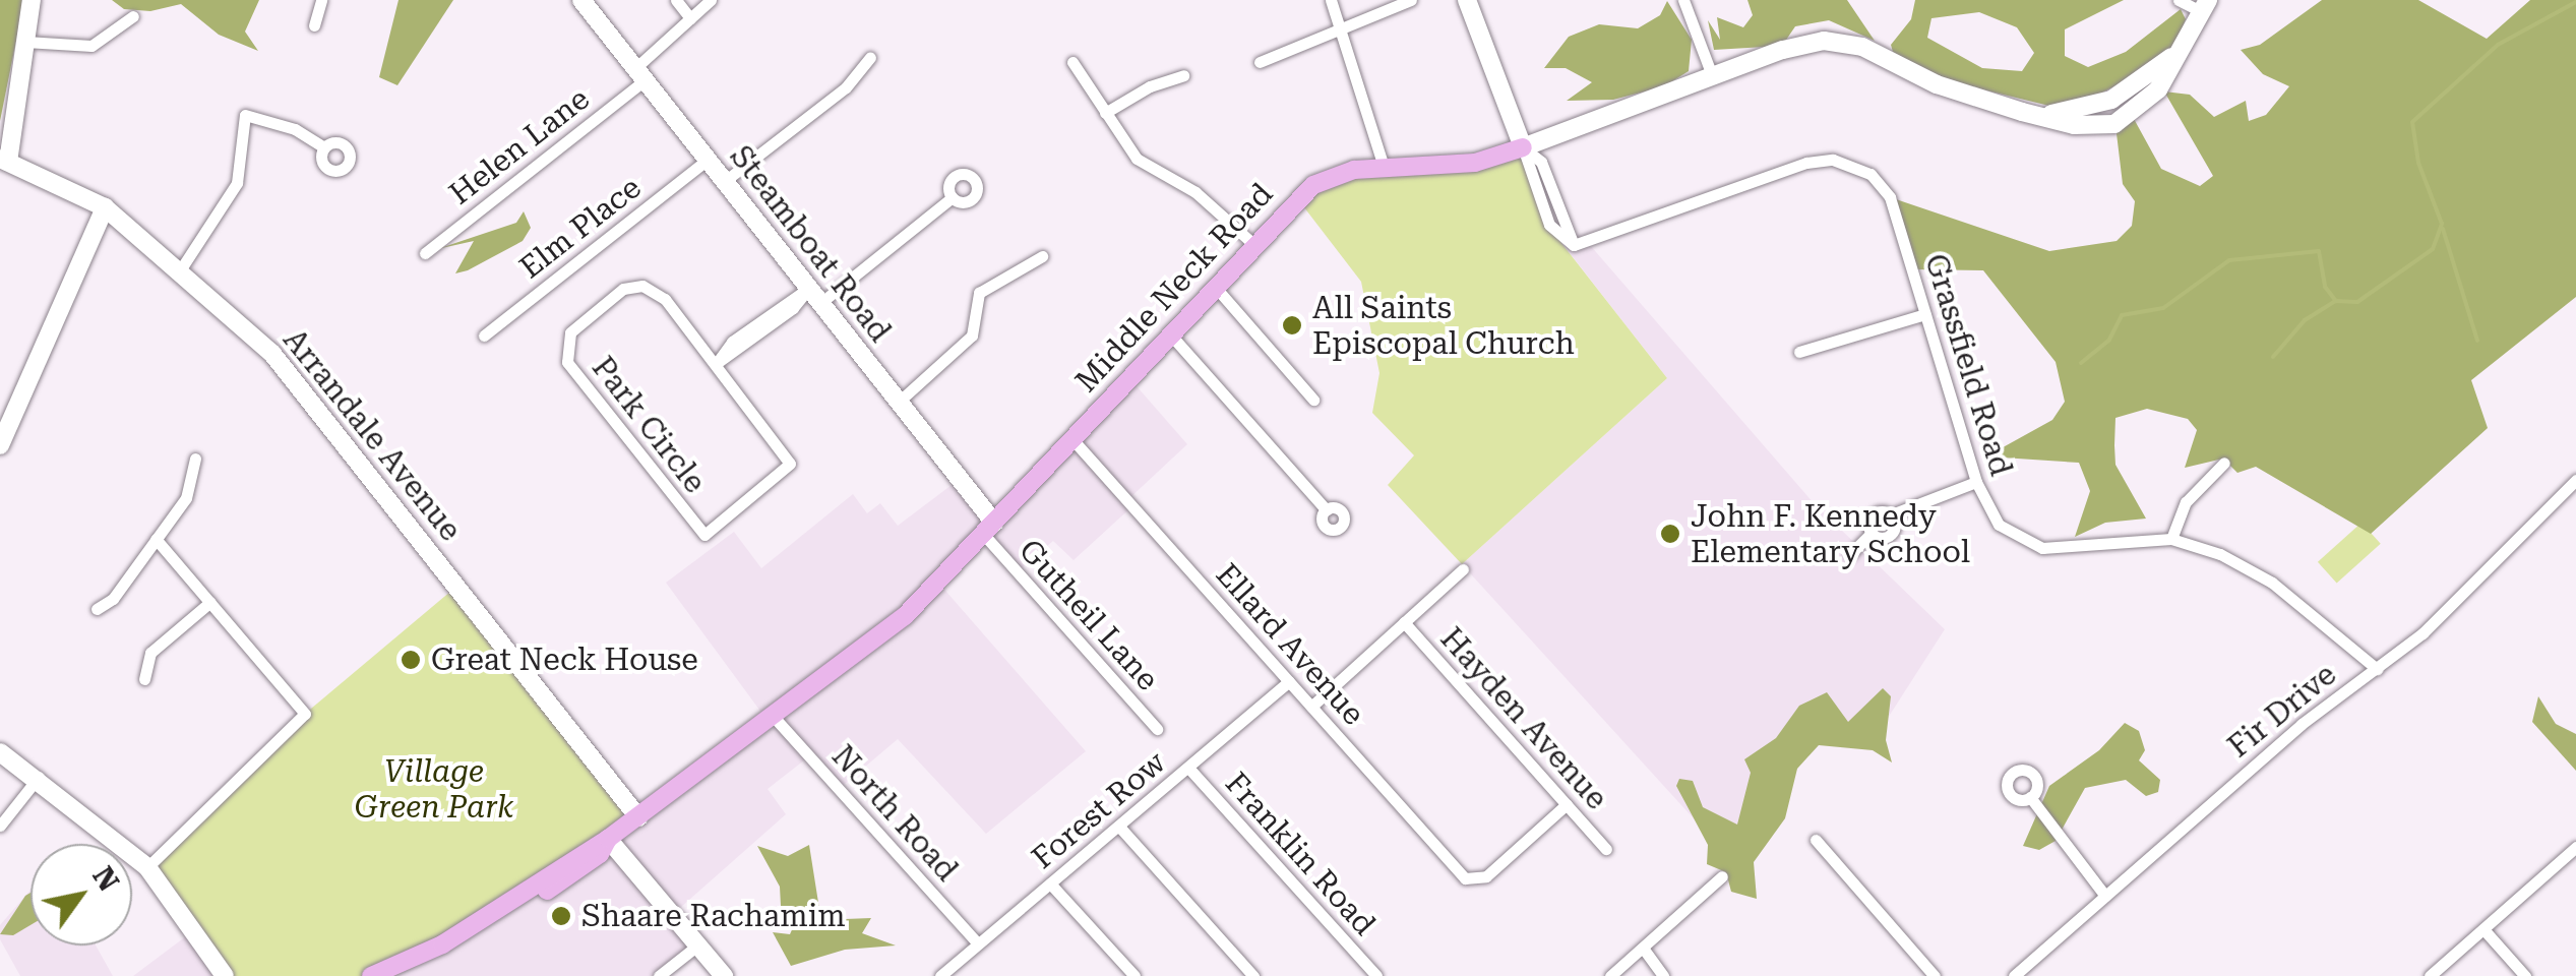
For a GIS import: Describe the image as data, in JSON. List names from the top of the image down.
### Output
{
  "streets": {
    "main road": ["Middle Neck Road"],
    "street": [
      "Helen Lane",
      "Elm Place",
      "Steamboat Road",
      "Grassfield Road",
      "Park Circle",
      "Arrandale Avenue",
      "Gutheil Lane",
      "Ellard Avenue",
      "Fir Drive",
      "Hayden Avenue",
      "Forest Row",
      "North Road",
      "Franklin Road"
    ]
  },
  "crossings": [
    ["Helen Lane", "Steamboat Road"],
    ["Elm Place", "Steamboat Road"],
    ["Steamboat Road", "Middle Neck Road"],
    ["Steamboat Road", "Gutheil Lane"],
    ["Middle Neck Road", "Grassfield Road"],
    ["Middle Neck Road", "Arrandale Avenue"],
    ["Middle Neck Road", "Gutheil Lane"],
    ["Middle Neck Road", "Ellard Avenue"],
    ["Middle Neck Road", "North Road"],
    ["Grassfield Road", "Fir Drive"],
    ["Ellard Avenue", "Hayden Avenue"],
    ["Ellard Avenue", "Forest Row"],
    ["Forest Row", "North Road"],
    ["Forest Row", "Franklin Road"]
  ],
  "parks": ["Village Green Park"],
  "places": [
    "All Saints Episcopal Church",
    "John F. Kennedy Elementary School",
    "Great Neck House",
    "Shaare Rachamim"
  ],
  "north": "top right"
}
